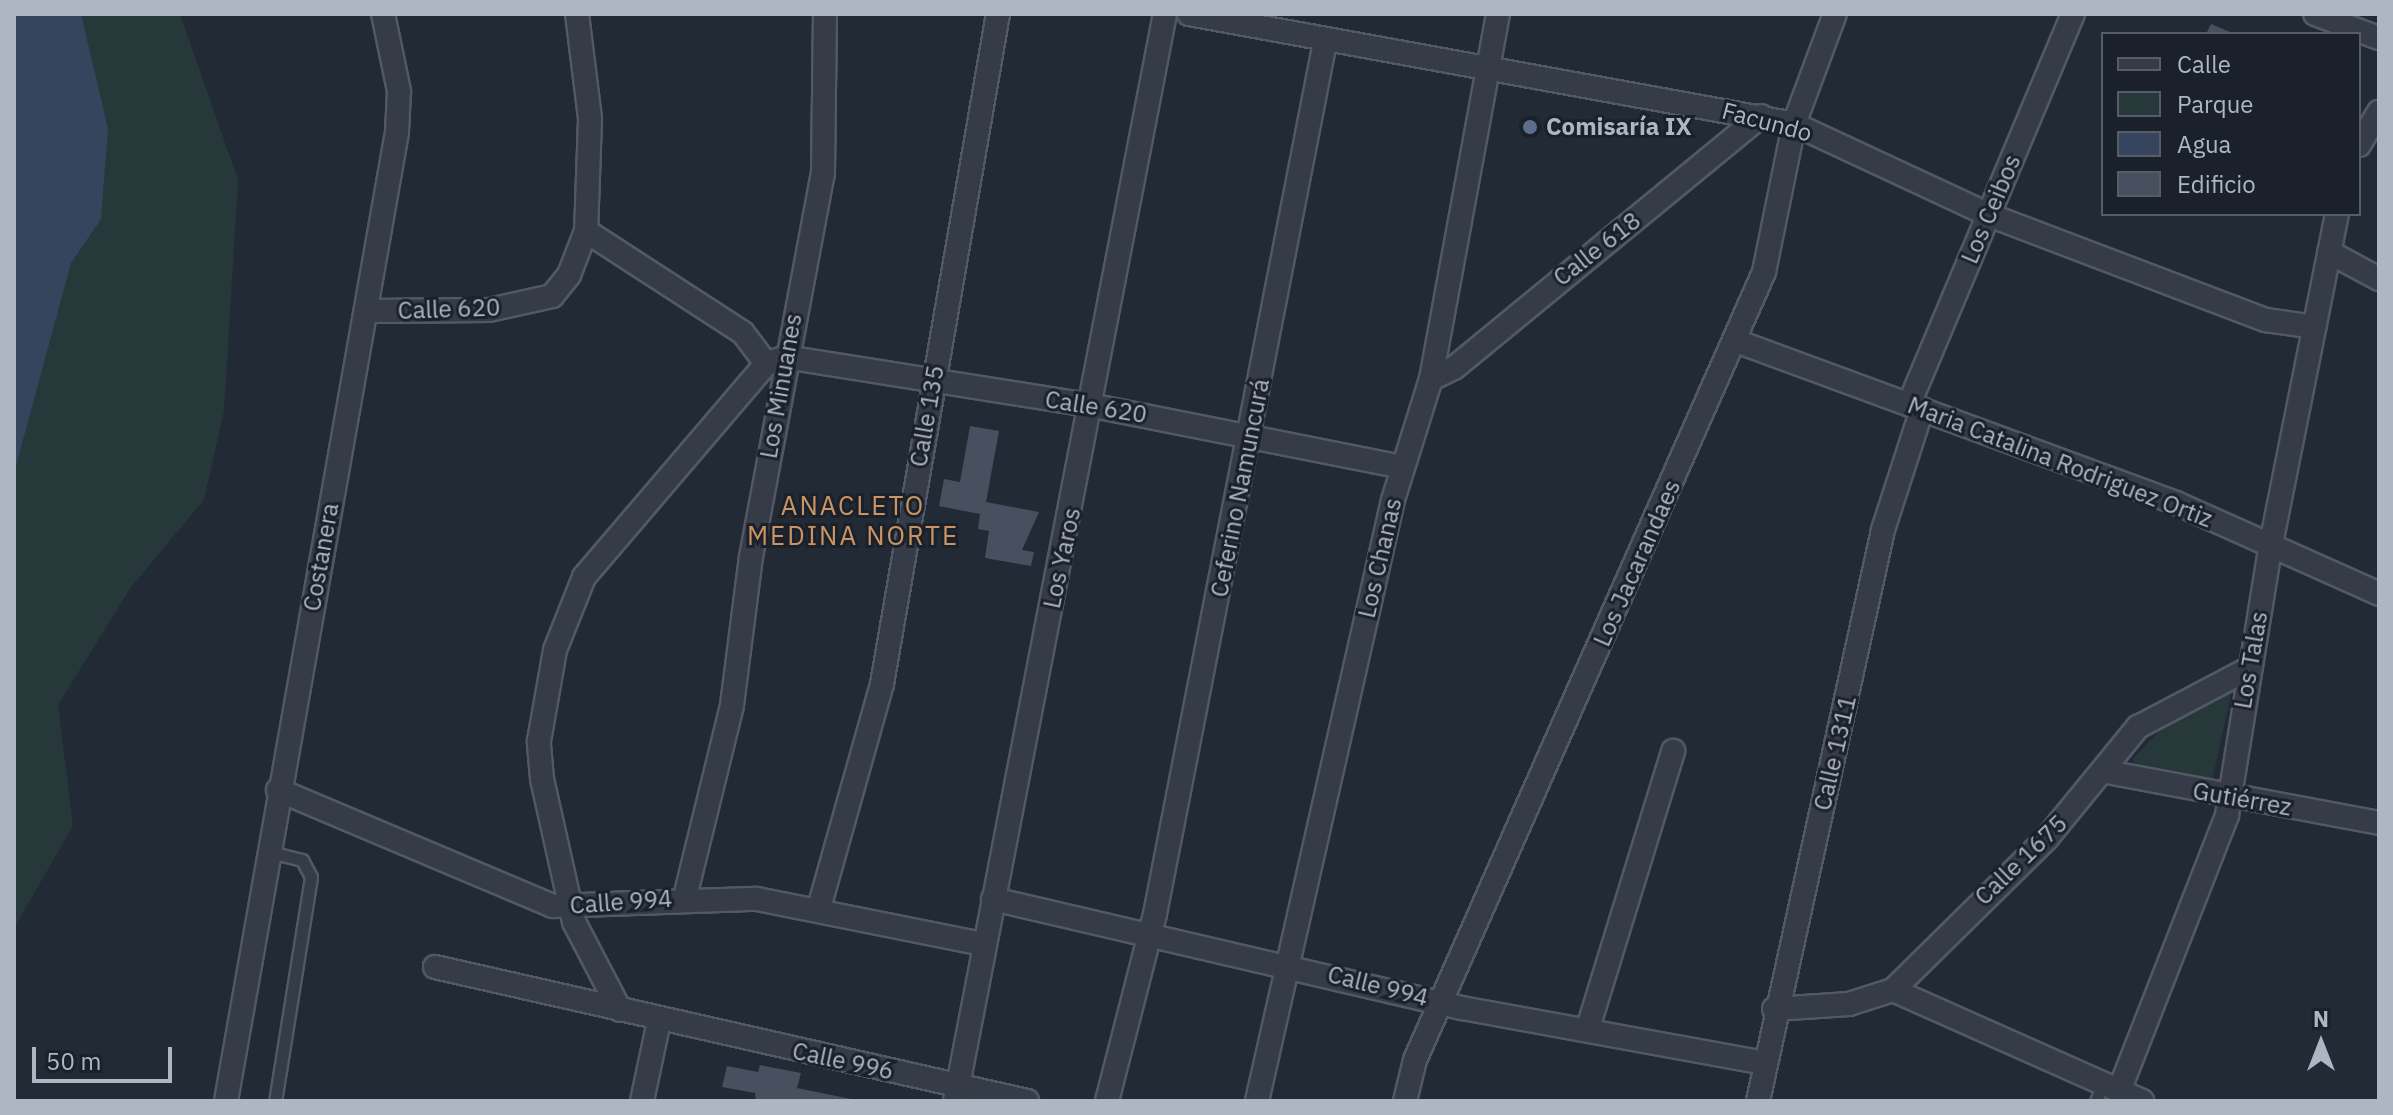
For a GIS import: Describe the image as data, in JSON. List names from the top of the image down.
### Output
{
  "streets": {
    "street": [
      "Facundo",
      "Los Ceibos",
      "Calle 618",
      "Calle 620",
      "Los Minuanes",
      "Calle 135",
      "Maria Catalina Rodriguez Ortiz",
      "Ceferino Namuncurá",
      "Costanera",
      "Los Yaros",
      "Los Chanas",
      "Los Jacarandaes",
      "Los Talas",
      "Calle 1311",
      "Gutiérrez",
      "Calle 1675",
      "Calle 994",
      "Calle 996"
    ]
  },
  "crossings": [
    ["Facundo", "Los Ceibos"],
    ["Facundo", "Calle 618"],
    ["Facundo", "Ceferino Namuncurá"],
    ["Facundo", "Los Chanas"],
    ["Facundo", "Los Jacarandaes"],
    ["Facundo", "Los Talas"],
    ["Los Ceibos", "Maria Catalina Rodriguez Ortiz"],
    ["Los Ceibos", "Calle 1311"],
    ["Calle 618", "Los Chanas"],
    ["Calle 620", "Los Minuanes"],
    ["Calle 620", "Calle 135"],
    ["Calle 620", "Ceferino Namuncurá"],
    ["Calle 620", "Costanera"],
    ["Calle 620", "Los Yaros"],
    ["Calle 620", "Los Chanas"],
    ["Los Minuanes", "Calle 994"],
    ["Calle 135", "Calle 994"],
    ["Maria Catalina Rodriguez Ortiz", "Los Jacarandaes"],
    ["Maria Catalina Rodriguez Ortiz", "Los Talas"],
    ["Maria Catalina Rodriguez Ortiz", "Calle 1311"],
    ["Ceferino Namuncurá", "Calle 994"],
    ["Costanera", "Calle 994"],
    ["Los Yaros", "Calle 994"],
    ["Los Yaros", "Calle 996"],
    ["Los Chanas", "Calle 994"],
    ["Los Jacarandaes", "Calle 994"],
    ["Los Talas", "Gutiérrez"],
    ["Los Talas", "Calle 1675"],
    ["Calle 1311", "Calle 1675"],
    ["Calle 1311", "Calle 994"],
    ["Gutiérrez", "Calle 1675"]
  ],
  "districts": ["ANACLETO MEDINA NORTE"],
  "places": ["Comisaría IX"],
  "legend": [
    "Calle",
    "Parque",
    "Agua",
    "Edificio"
  ],
  "scale_bar": "50 m",
  "north": "top"
}
